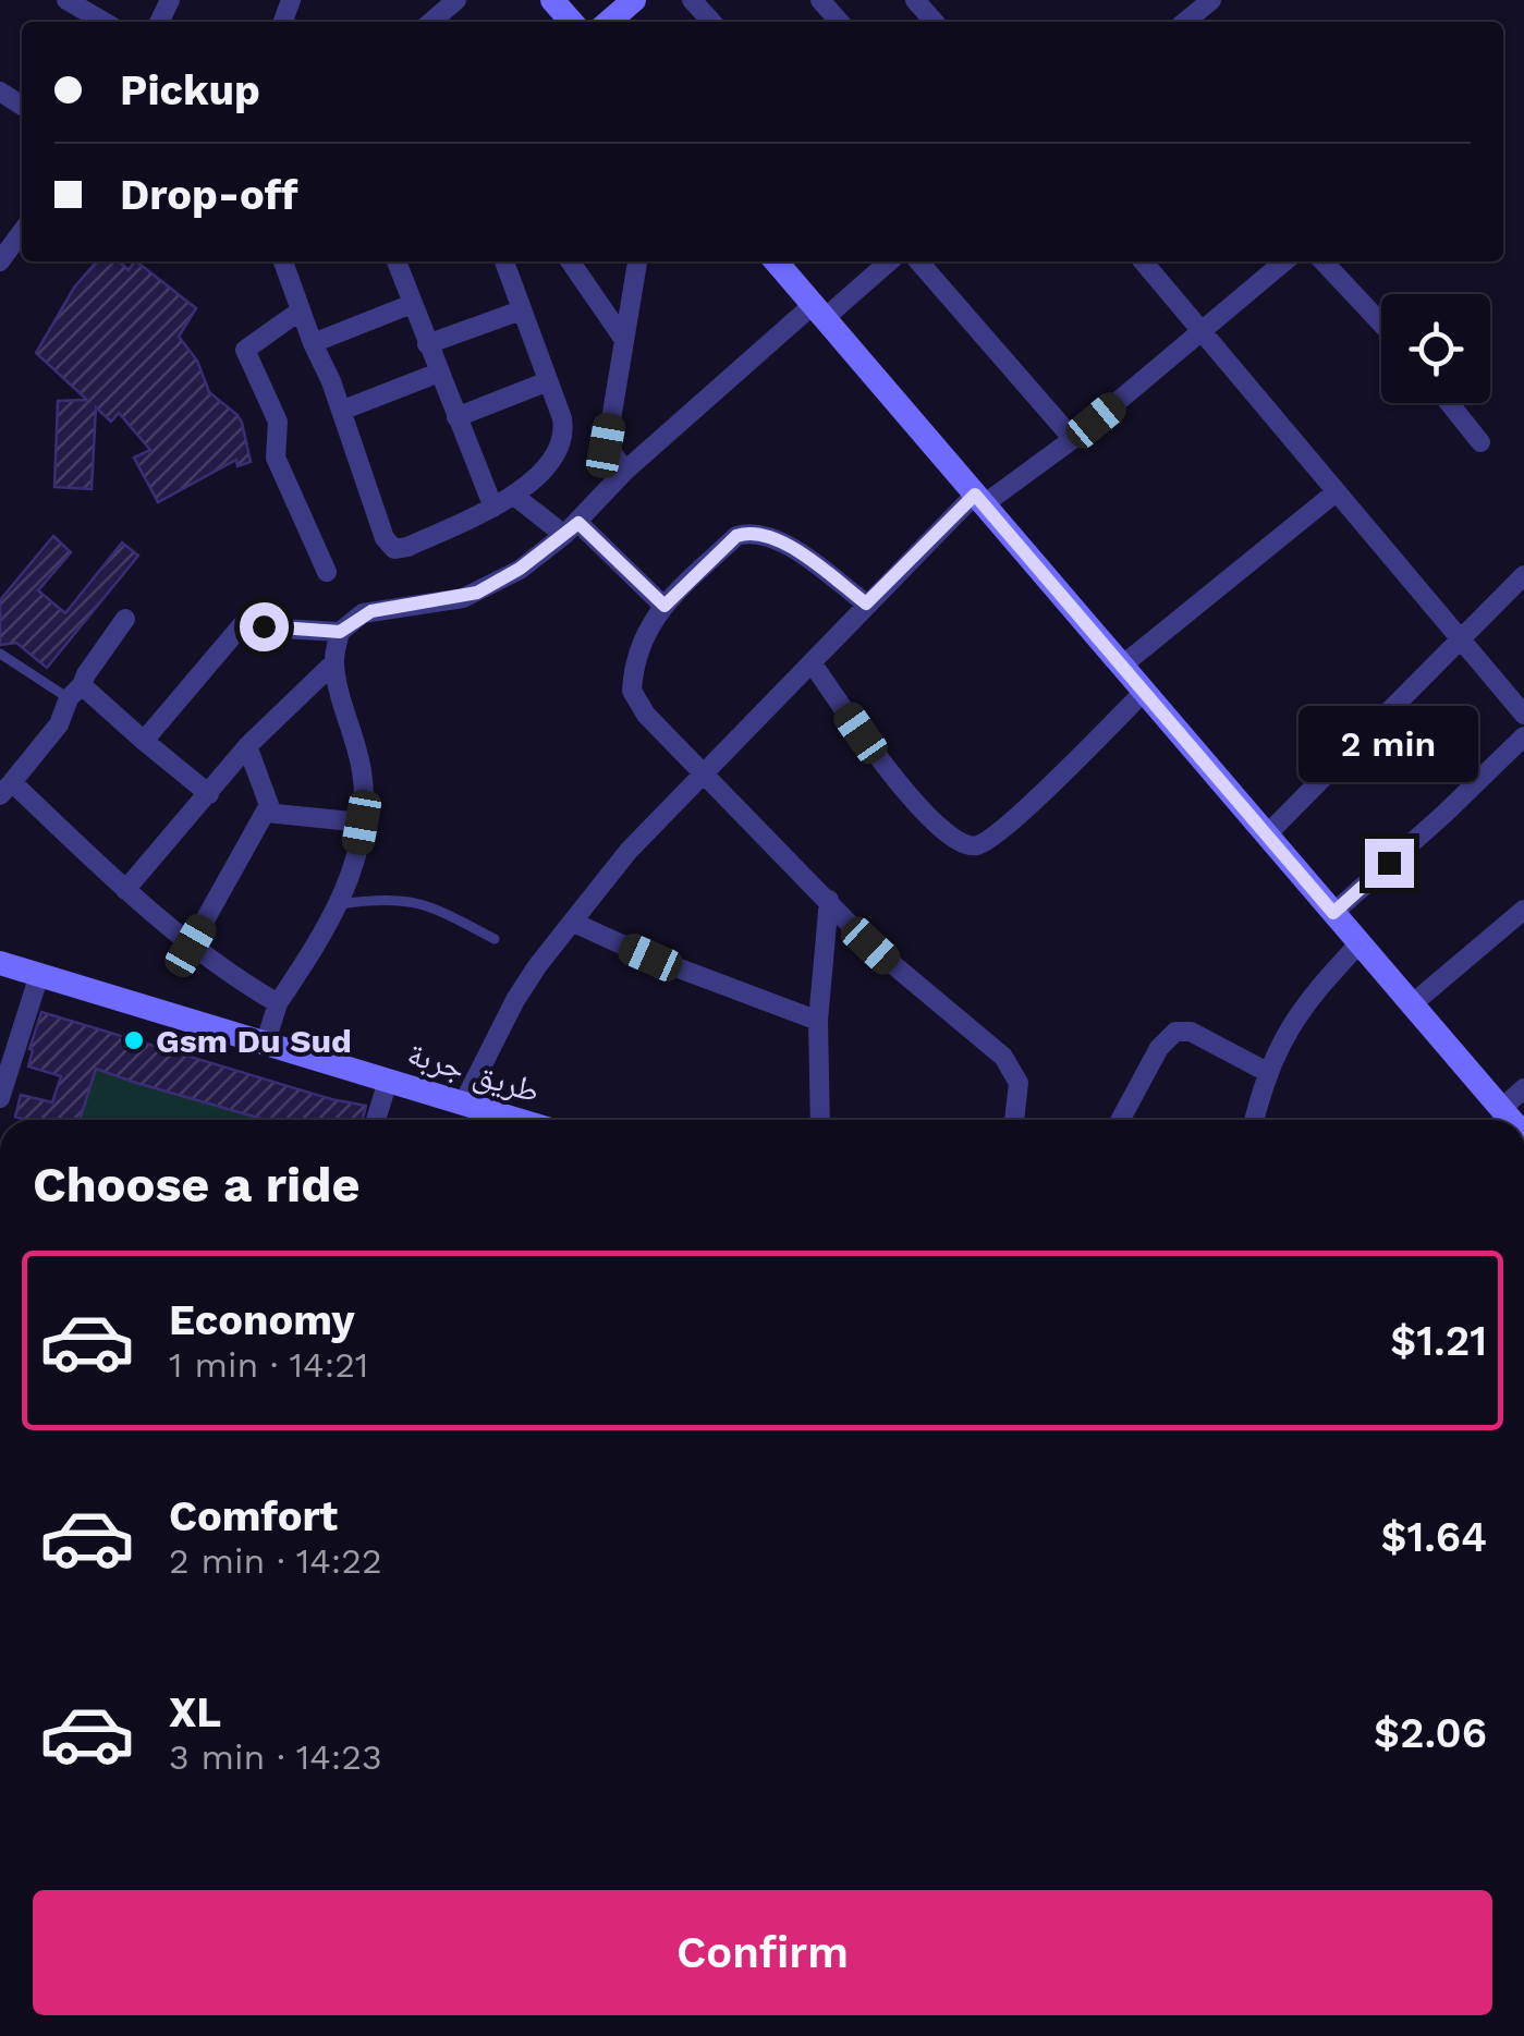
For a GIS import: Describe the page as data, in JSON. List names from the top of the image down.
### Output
{
  "streets": {
    "main road": ["طريق جربة"]
  },
  "places": ["Gsm Du Sud"],
  "page": {
    "banner": ["Pickup", "Drop-off"],
    "bubble": "2 min",
    "heading": "Choose a ride",
    "list": [
      {
        "name": "Economy",
        "note": "1 min · 14:21",
        "value": "$1.21"
      },
      {
        "name": "Comfort",
        "note": "2 min · 14:22",
        "value": "$1.64"
      },
      {
        "name": "XL",
        "note": "3 min · 14:23",
        "value": "$2.06"
      }
    ],
    "buttons": "Confirm"
  }
}
